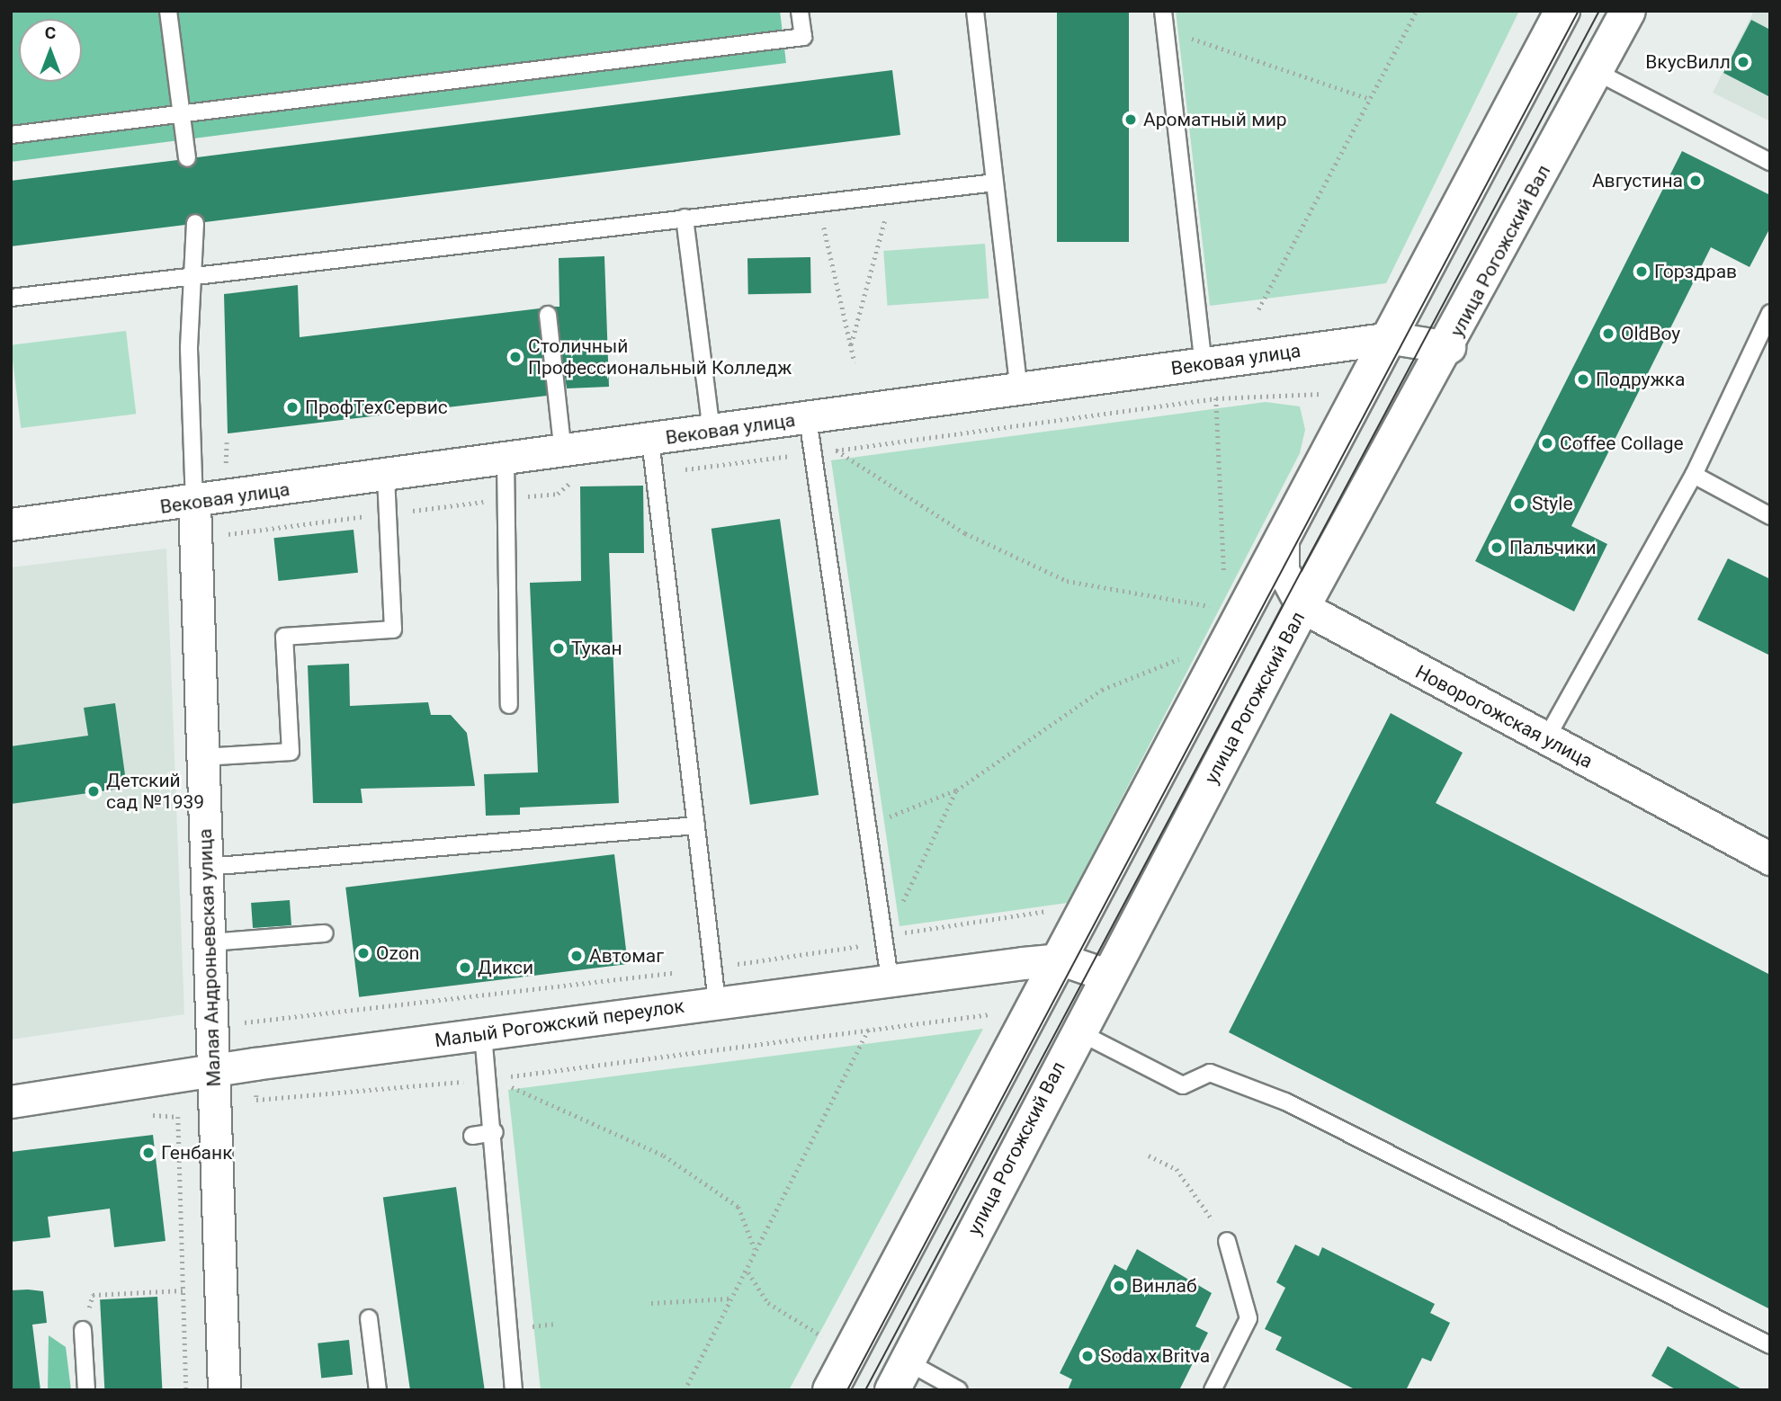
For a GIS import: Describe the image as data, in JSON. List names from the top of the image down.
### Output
{
  "streets": {
    "main road": ["улица Рогожский Вал"],
    "street": [
      "Вековая улица",
      "Новорогожская улица",
      "Малая Андроньевская улица",
      "Малый Рогожский переулок"
    ]
  },
  "crossings": [
    ["улица Рогожский Вал", "Вековая улица"],
    ["улица Рогожский Вал", "Новорогожская улица"],
    ["улица Рогожский Вал", "Малый Рогожский переулок"],
    ["Вековая улица", "Малая Андроньевская улица"],
    ["Малая Андроньевская улица", "Малый Рогожский переулок"]
  ],
  "places": [
    "ВкусВилл",
    "Ароматный мир",
    "Августина",
    "Горздрав",
    "OldBoy",
    "Столичный Профессиональный Колледж",
    "Подружка",
    "ПрофТехСервис",
    "Coffee Collage",
    "Style",
    "Пальчики",
    "Тукан",
    "Детский сад №1939",
    "Ozon",
    "Автомаг",
    "Дикси",
    "Генбанк",
    "Винлаб",
    "Soda x Britva"
  ],
  "north": "top"
}
